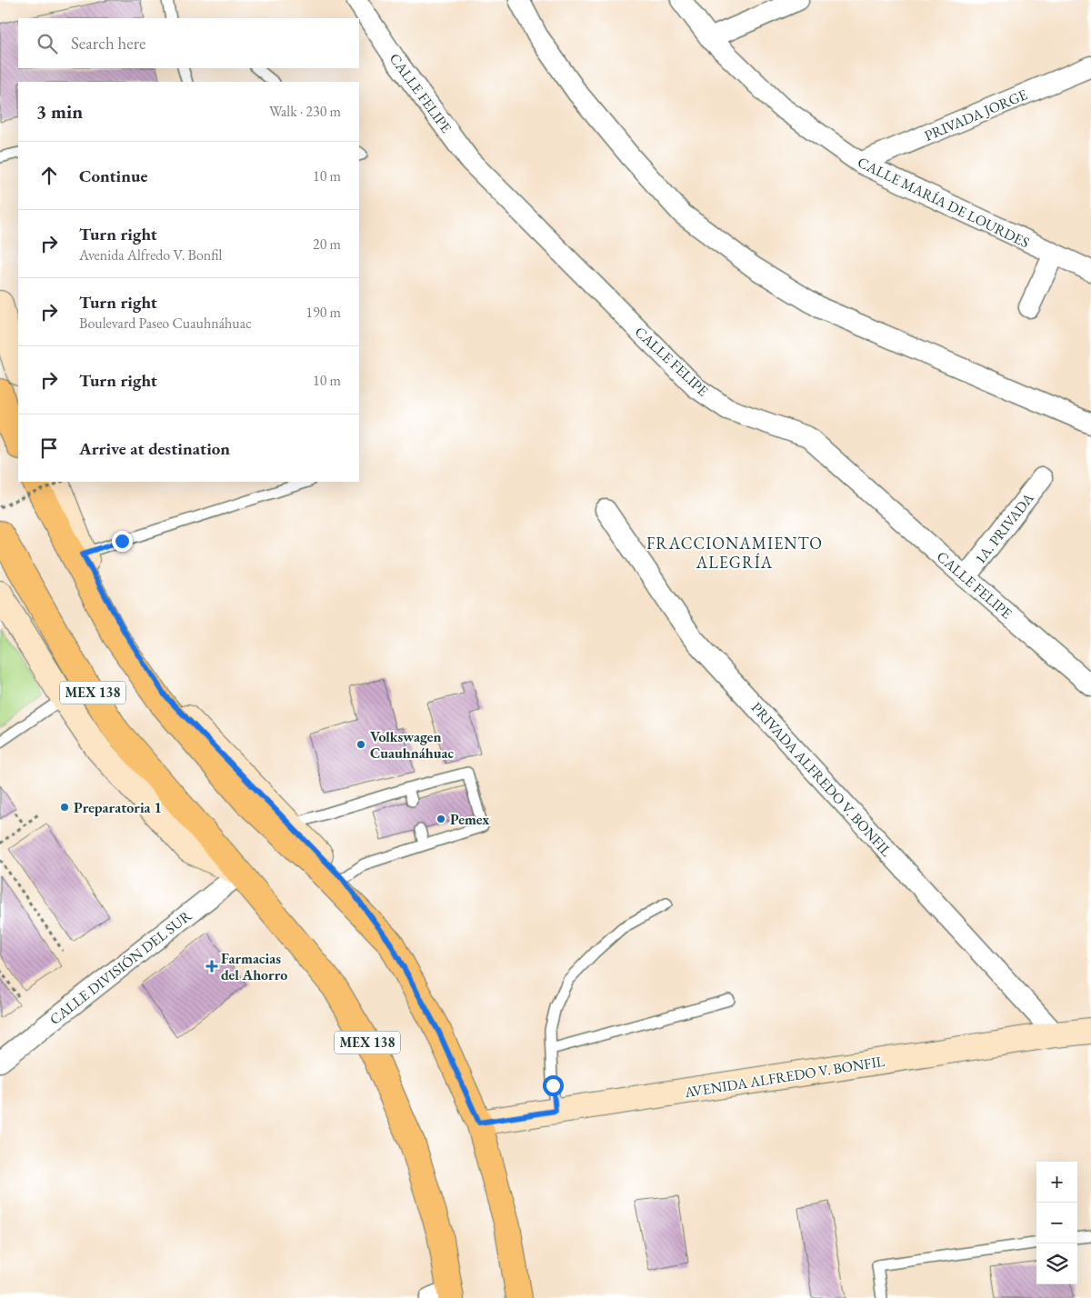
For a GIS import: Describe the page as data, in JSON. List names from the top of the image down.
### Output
{
  "streets": {
    "main road": ["MEX 138", "AVENIDA ALFREDO V. BONFIL"],
    "street": [
      "CALLE FELIPE",
      "PRIVADA JORGE",
      "CALLE MARÍA DE LOURDES",
      "1A. PRIVADA",
      "PRIVADA ALFREDO V. BONFIL",
      "CALLE DIVISIÓN DEL SUR"
    ]
  },
  "crossings": [
    ["CALLE FELIPE", "1A. PRIVADA"],
    ["PRIVADA JORGE", "CALLE MARÍA DE LOURDES"],
    ["MEX 138", "CALLE DIVISIÓN DEL SUR"],
    ["MEX 138", "AVENIDA ALFREDO V. BONFIL"],
    ["PRIVADA ALFREDO V. BONFIL", "AVENIDA ALFREDO V. BONFIL"]
  ],
  "districts": ["FRACCIONAMIENTO ALEGRÍA"],
  "places": {
    "other": ["Volkswagen Cuauhnáhuac", "Preparatoria 1", "Pemex"],
    "health": ["Farmacias del Ahorro"]
  },
  "page": {
    "search": "Search here",
    "heading": ["3 min", "Walk · 230 m"],
    "list": [
      ["Continue", "10 m"],
      ["Turn right", "Avenida Alfredo V. Bonfil", "20 m"],
      ["Turn right", "Boulevard Paseo Cuauhnáhuac", "190 m"],
      ["Turn right", "10 m"],
      "Arrive at destination"
    ],
    "map_buttons": ["+", "−"]
  }
}
